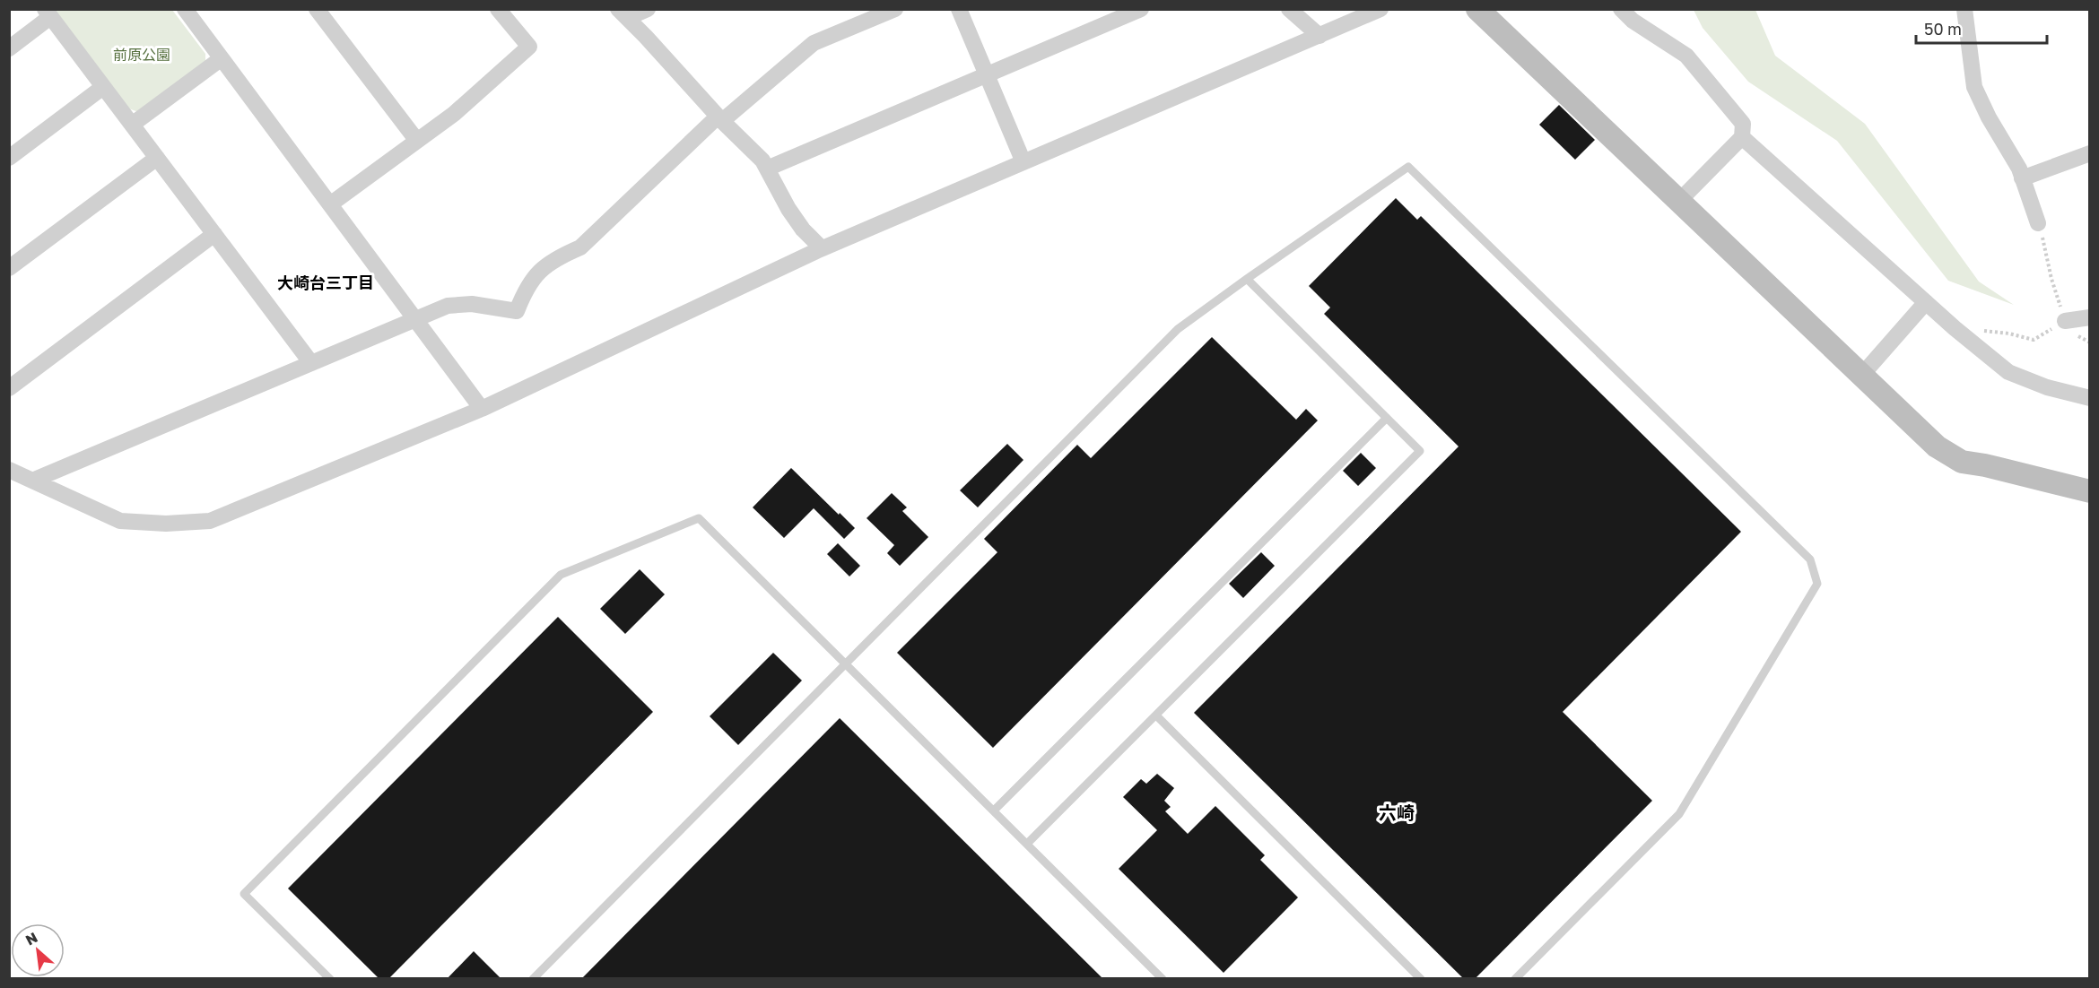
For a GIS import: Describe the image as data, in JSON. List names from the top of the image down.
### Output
{
  "districts": ["大崎台三丁目", "六崎"],
  "parks": ["前原公園"],
  "scale_bar": "50 m",
  "north": "top left"
}
